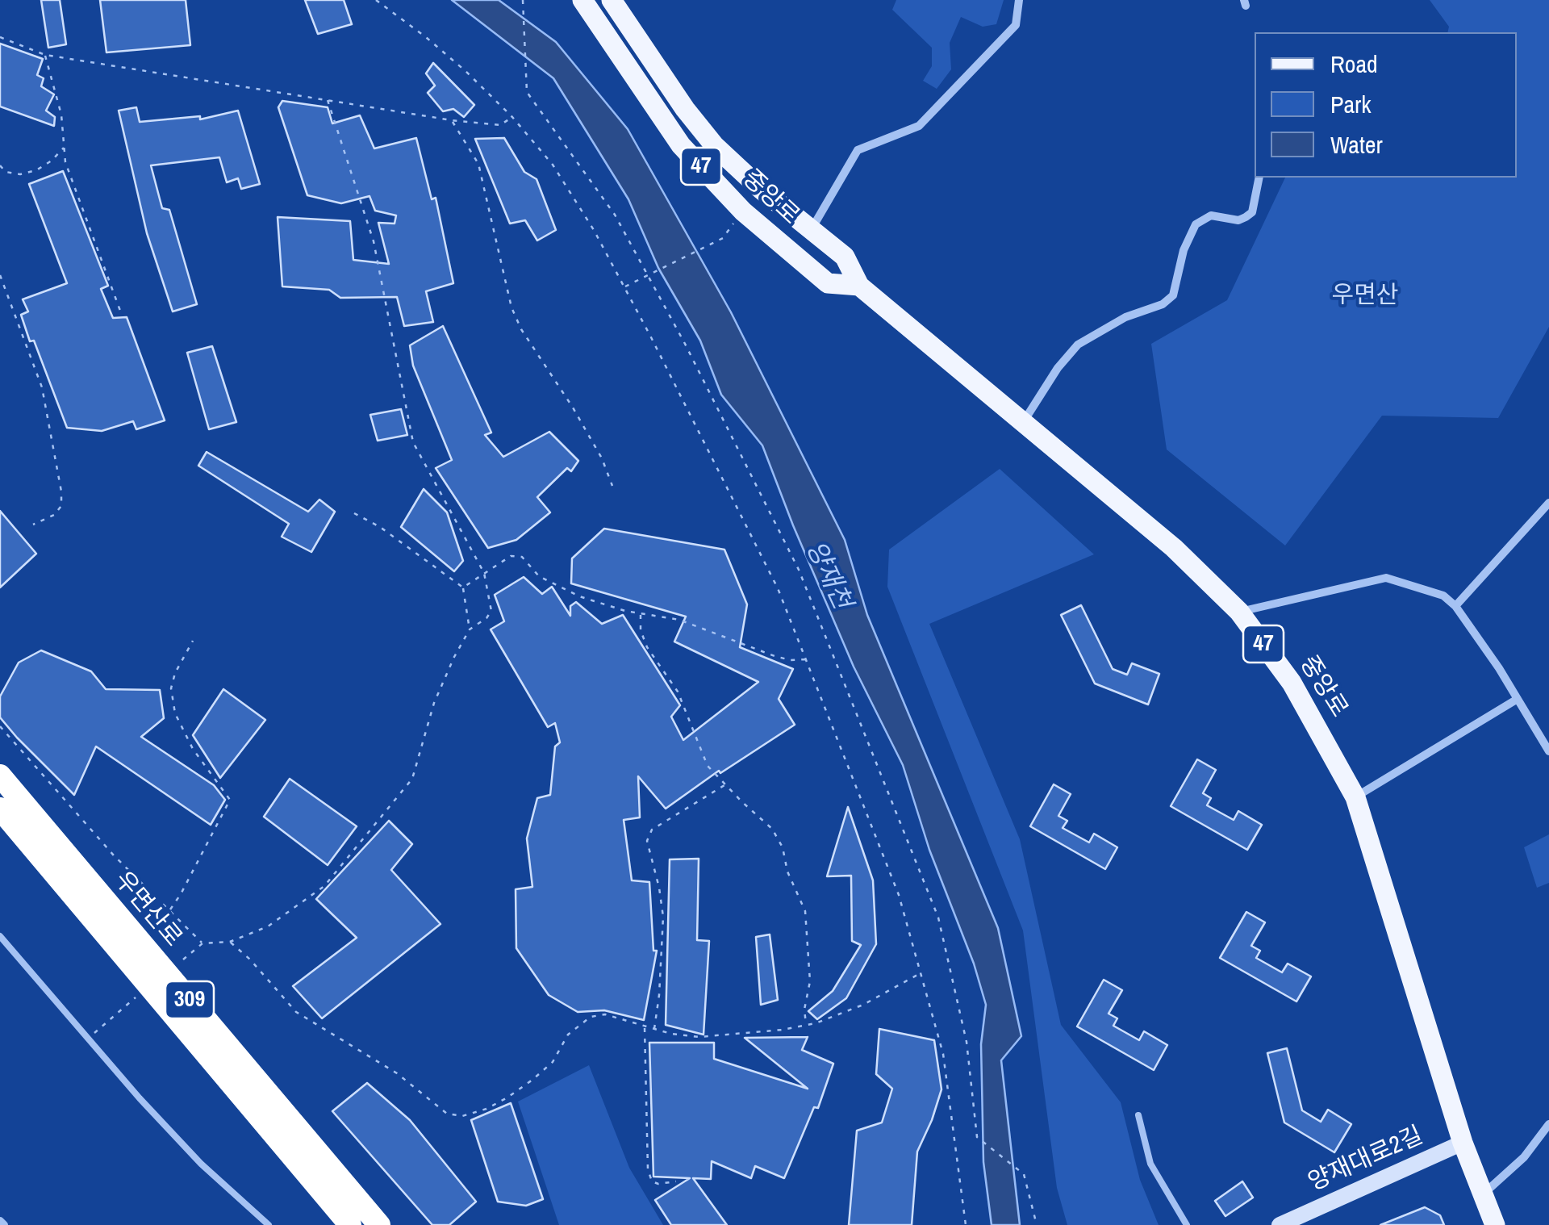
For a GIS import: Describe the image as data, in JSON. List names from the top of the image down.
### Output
{
  "streets": {
    "highway": ["우면산로", "309"],
    "main road": ["47", "중앙로"],
    "street": ["양재대로2길"]
  },
  "crossings": [
    ["중앙로", "양재대로2길"]
  ],
  "water": ["양재천"],
  "parks": ["우면산"],
  "legend": ["Road", "Park", "Water"]
}
